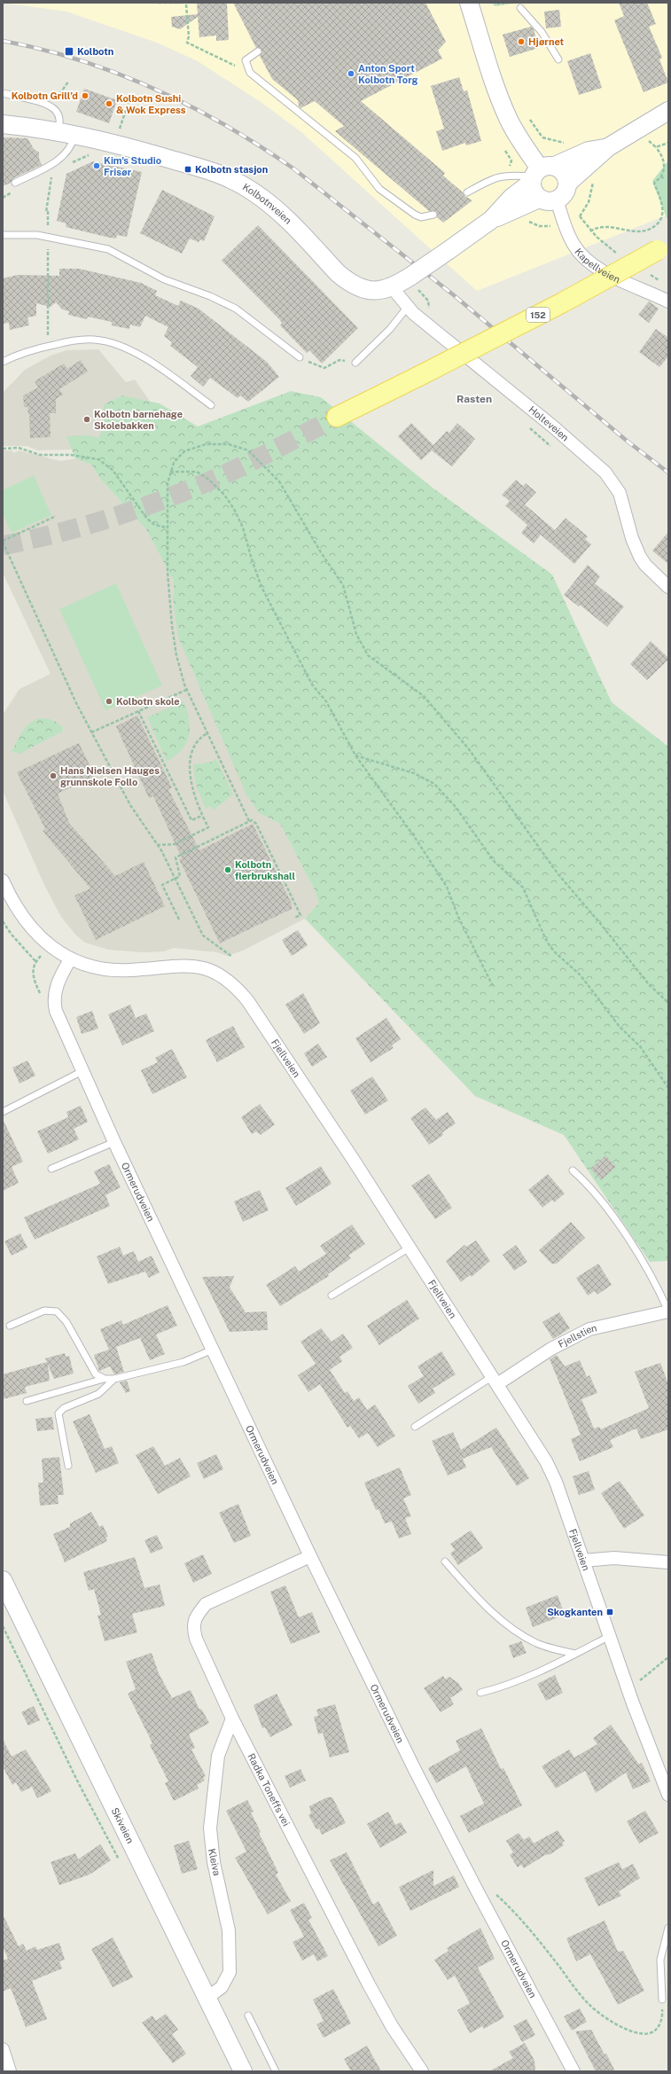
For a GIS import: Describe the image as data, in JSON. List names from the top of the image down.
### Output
{
  "streets": {
    "main road": ["152"],
    "street": [
      "Kolbotnveien",
      "Kapellveien",
      "Holteveien",
      "Fjellveien",
      "Ormerudveien",
      "Fjellstien",
      "Radka Toneffs vei",
      "Skiveien",
      "Kleiva"
    ]
  },
  "crossings": [
    ["Kolbotnveien", "Kapellveien"],
    ["Kolbotnveien", "Holteveien"],
    ["Fjellveien", "Ormerudveien"],
    ["Fjellveien", "Fjellstien"],
    ["Ormerudveien", "Radka Toneffs vei"],
    ["Radka Toneffs vei", "Kleiva"],
    ["Skiveien", "Kleiva"]
  ],
  "districts": ["Rasten"],
  "places": {
    "other": [
      "Hjørnet",
      "Anton Sport Kolbotn Torg",
      "Kolbotn Grill’d",
      "Kolbotn Sushi & Wok Express",
      "Kim's Studio Frisør",
      "Kolbotn barnehage Skolebakken",
      "Kolbotn skole",
      "Hans Nielsen Hauges grunnskole Follo",
      "Kolbotn flerbrukshall"
    ],
    "transit": ["Kolbotn", "Kolbotn stasjon", "Skogkanten"]
  }
}
